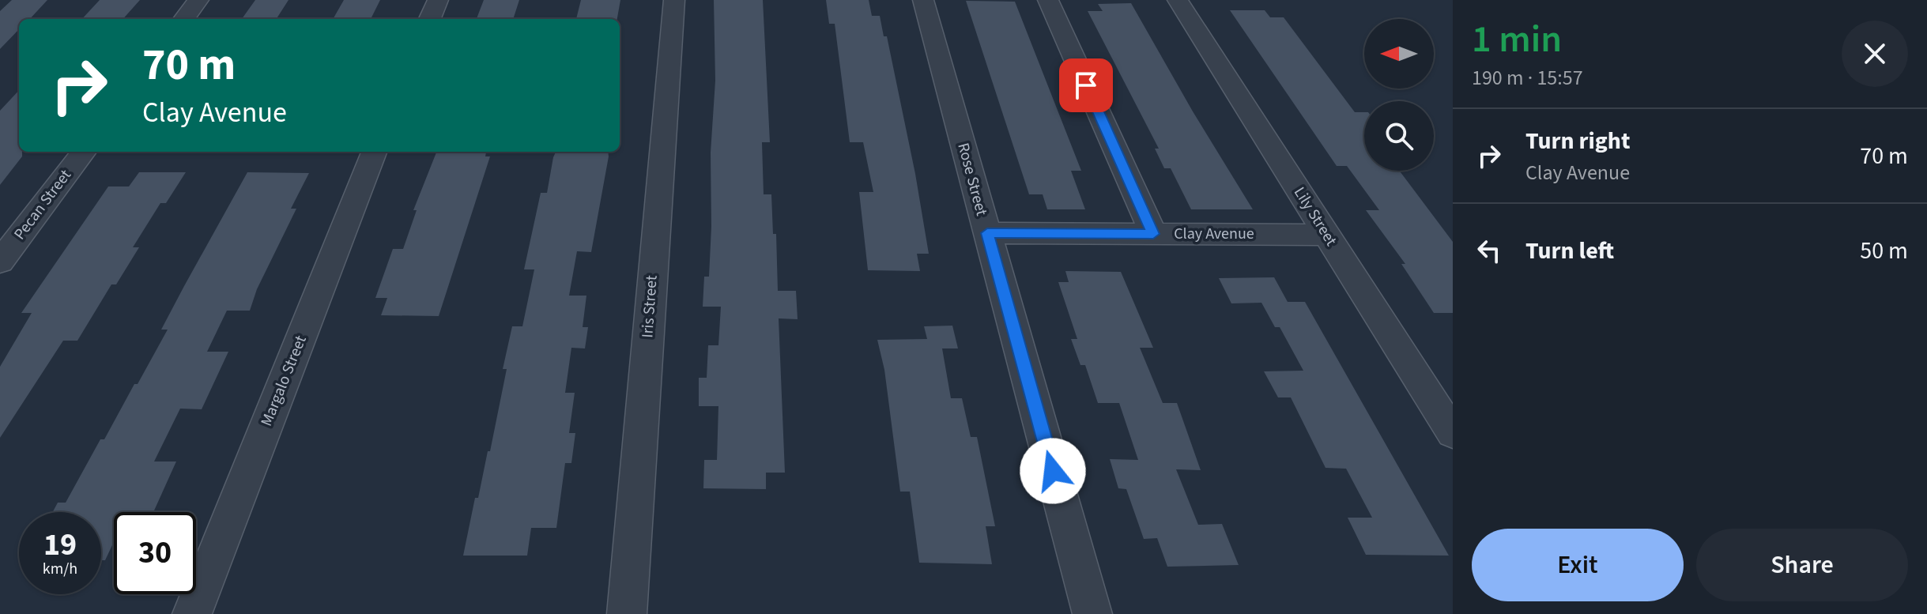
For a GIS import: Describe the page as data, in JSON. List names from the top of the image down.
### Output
{
  "streets": {
    "street": [
      "Rose Street",
      "Pecan Street",
      "Lily Street",
      "Clay Avenue",
      "Iris Street",
      "Margalo Street"
    ]
  },
  "crossings": [
    ["Rose Street", "Clay Avenue"],
    ["Lily Street", "Clay Avenue"]
  ],
  "north": "left",
  "page": {
    "heading": ["1 min", "190 m · 15:57"],
    "turn": ["70 m", "Clay Avenue"],
    "list": [
      {
        "name": "Turn right",
        "note": "Clay Avenue",
        "value": "70 m"
      },
      {
        "name": "Turn left",
        "value": "50 m"
      }
    ],
    "speed": "19 km/h",
    "limit": "30",
    "buttons": ["Exit", "Share"]
  }
}
